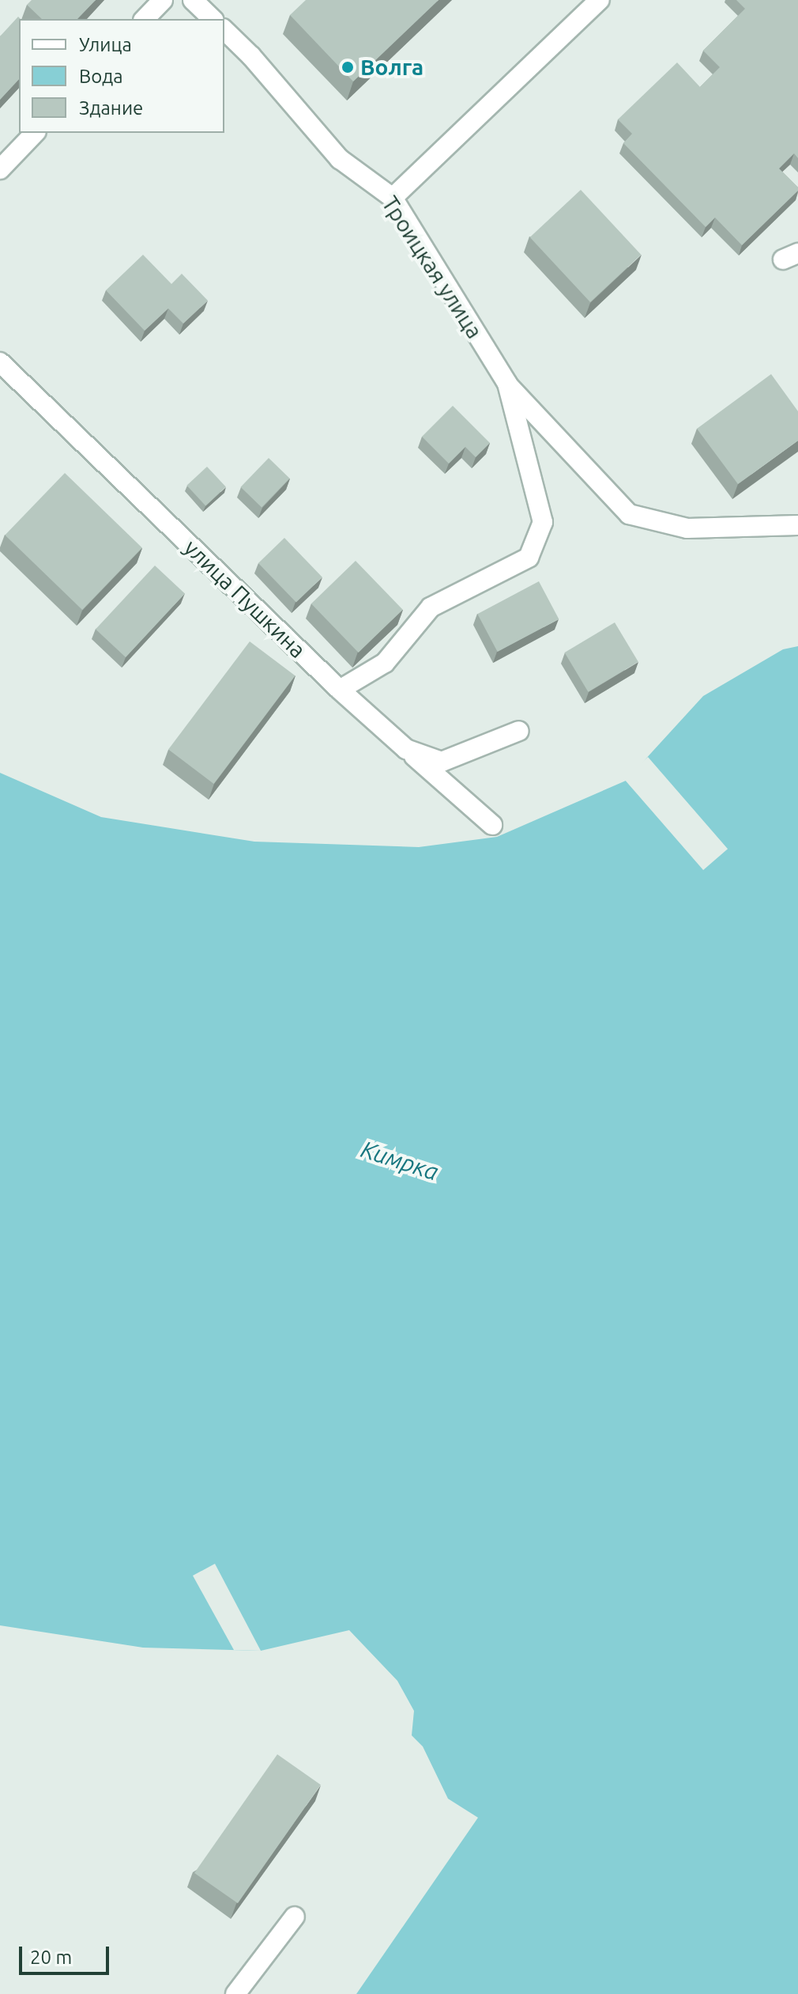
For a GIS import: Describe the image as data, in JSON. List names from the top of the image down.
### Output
{
  "streets": {
    "street": ["Троицкая улица", "улица Пушкина"]
  },
  "crossings": [
    ["Троицкая улица", "улица Пушкина"]
  ],
  "water": ["Кимрка"],
  "places": ["Волга"],
  "legend": ["Улица", "Вода", "Здание"],
  "scale_bar": "20 m"
}
